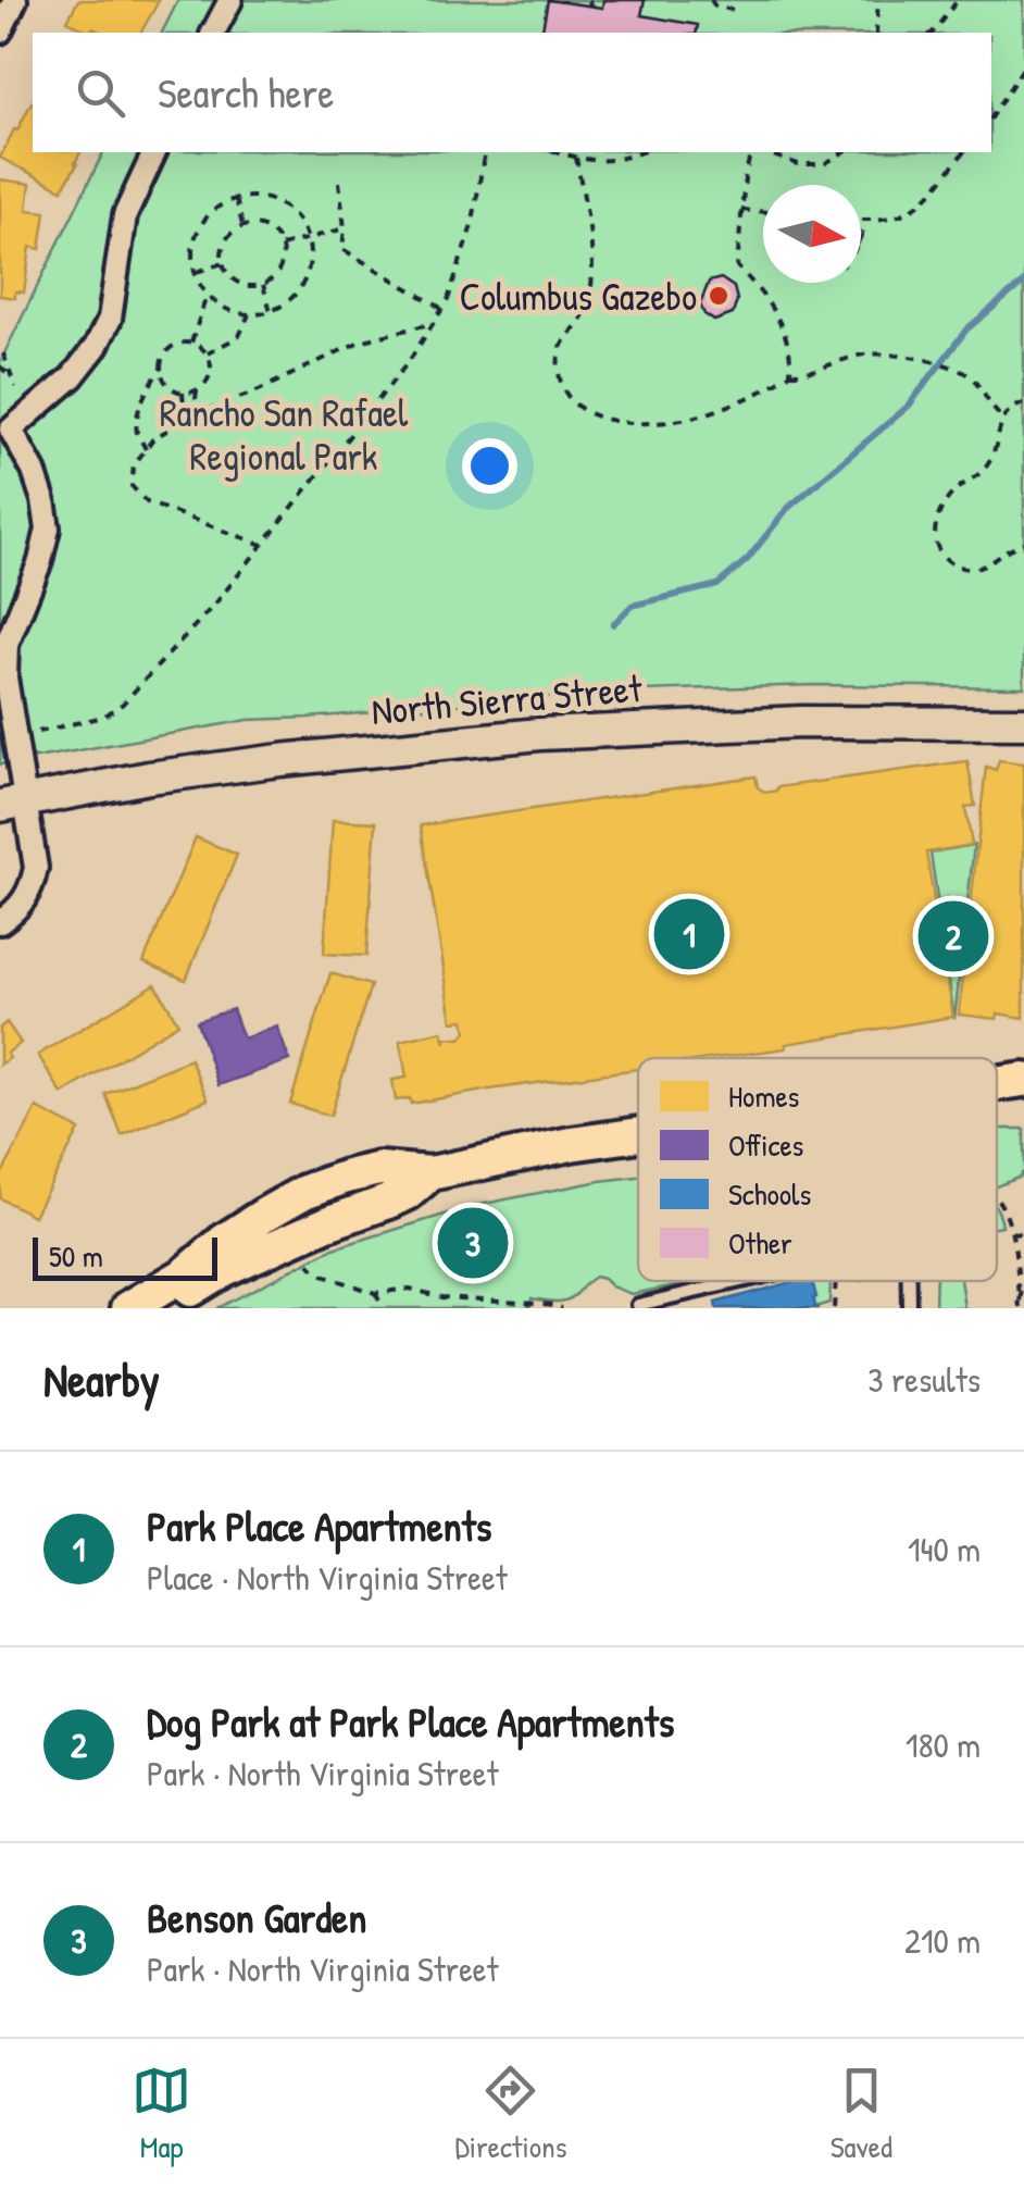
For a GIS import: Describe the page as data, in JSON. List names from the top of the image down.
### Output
{
  "streets": {
    "main road": ["North Sierra Street"]
  },
  "parks": ["Rancho San Rafael Regional Park"],
  "places": ["Columbus Gazebo"],
  "legend": [
    "Homes",
    "Offices",
    "Schools",
    "Other"
  ],
  "scale_bar": "50 m",
  "north": "right",
  "page": {
    "search": "Search here",
    "pins": ["1", "2", "3"],
    "scale": "50 m",
    "heading": ["Nearby", "3 results"],
    "list": [
      {
        "mark": "1",
        "name": "Park Place Apartments",
        "note": "Place · North Virginia Street",
        "value": "140 m"
      },
      {
        "mark": "2",
        "name": "Dog Park at Park Place Apartments",
        "note": "Park · North Virginia Street",
        "value": "180 m"
      },
      {
        "mark": "3",
        "name": "Benson Garden",
        "note": "Park · North Virginia Street",
        "value": "210 m"
      }
    ],
    "nav": ["Map", "Directions", "Saved"]
  }
}
